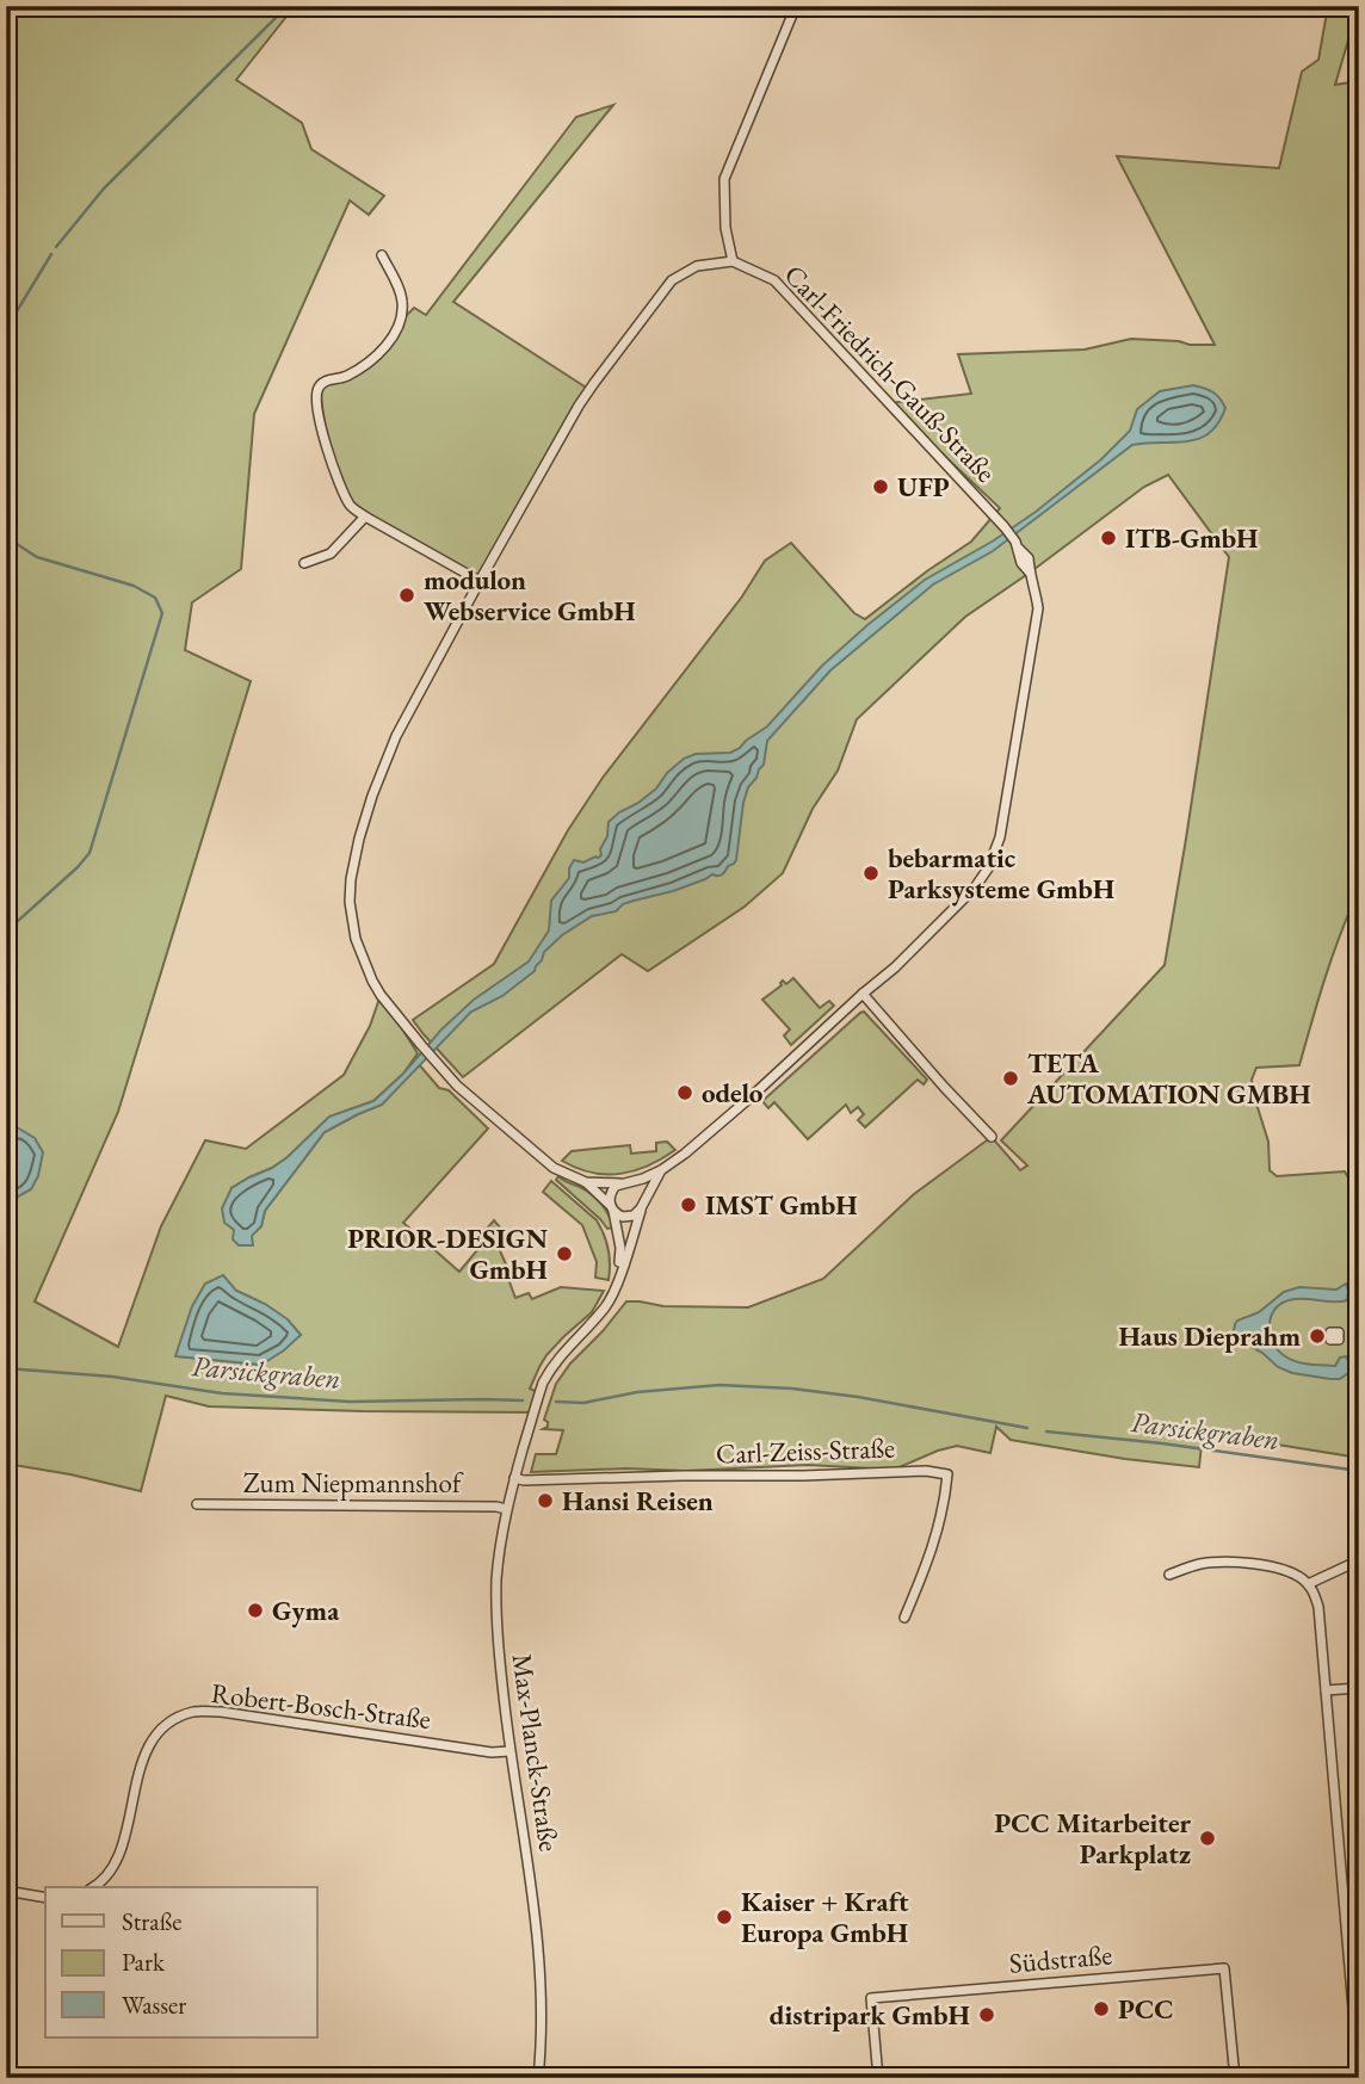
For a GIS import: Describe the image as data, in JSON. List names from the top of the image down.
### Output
{
  "streets": {
    "street": [
      "Carl-Friedrich-Gauß-Straße",
      "Carl-Zeiss-Straße",
      "Zum Niepmannshof",
      "Robert-Bosch-Straße",
      "Max-Planck-Straße",
      "Südstraße"
    ]
  },
  "crossings": [
    ["Carl-Friedrich-Gauß-Straße", "Max-Planck-Straße"],
    ["Carl-Zeiss-Straße", "Max-Planck-Straße"],
    ["Zum Niepmannshof", "Max-Planck-Straße"],
    ["Robert-Bosch-Straße", "Max-Planck-Straße"]
  ],
  "water": ["Parsickgraben"],
  "places": [
    "UFP",
    "ITB-GmbH",
    "modulon Webservice GmbH",
    "bebarmatic Parksysteme GmbH",
    "TETA AUTOMATION GMBH",
    "odelo",
    "IMST GmbH",
    "PRIOR-DESIGN GmbH",
    "Haus Dieprahm",
    "Hansi Reisen",
    "Gyma",
    "PCC Mitarbeiter Parkplatz",
    "Kaiser + Kraft Europa GmbH",
    "PCC",
    "distripark GmbH"
  ],
  "legend": ["Straße", "Park", "Wasser"]
}
